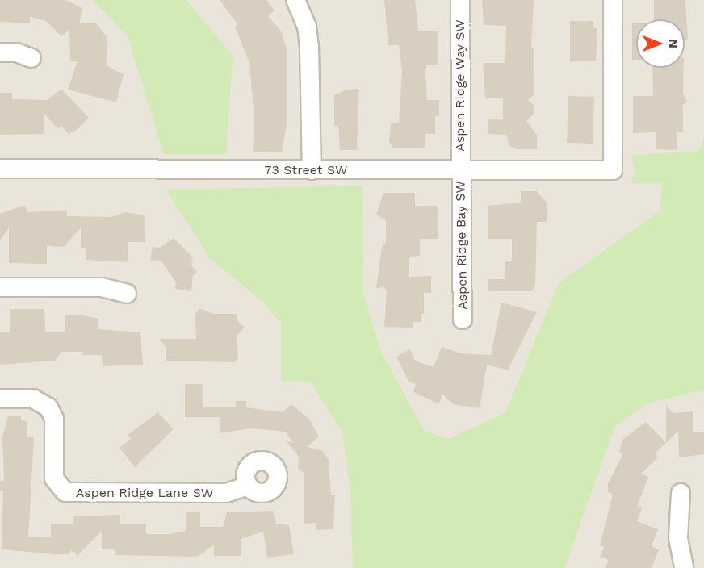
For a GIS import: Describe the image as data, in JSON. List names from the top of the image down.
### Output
{
  "streets": {
    "street": [
      "Aspen Ridge Way SW",
      "73 Street SW",
      "Aspen Ridge Bay SW",
      "Aspen Ridge Lane SW"
    ]
  },
  "crossings": [
    ["Aspen Ridge Way SW", "73 Street SW"],
    ["Aspen Ridge Way SW", "Aspen Ridge Bay SW"],
    ["73 Street SW", "Aspen Ridge Bay SW"]
  ],
  "north": "right"
}
